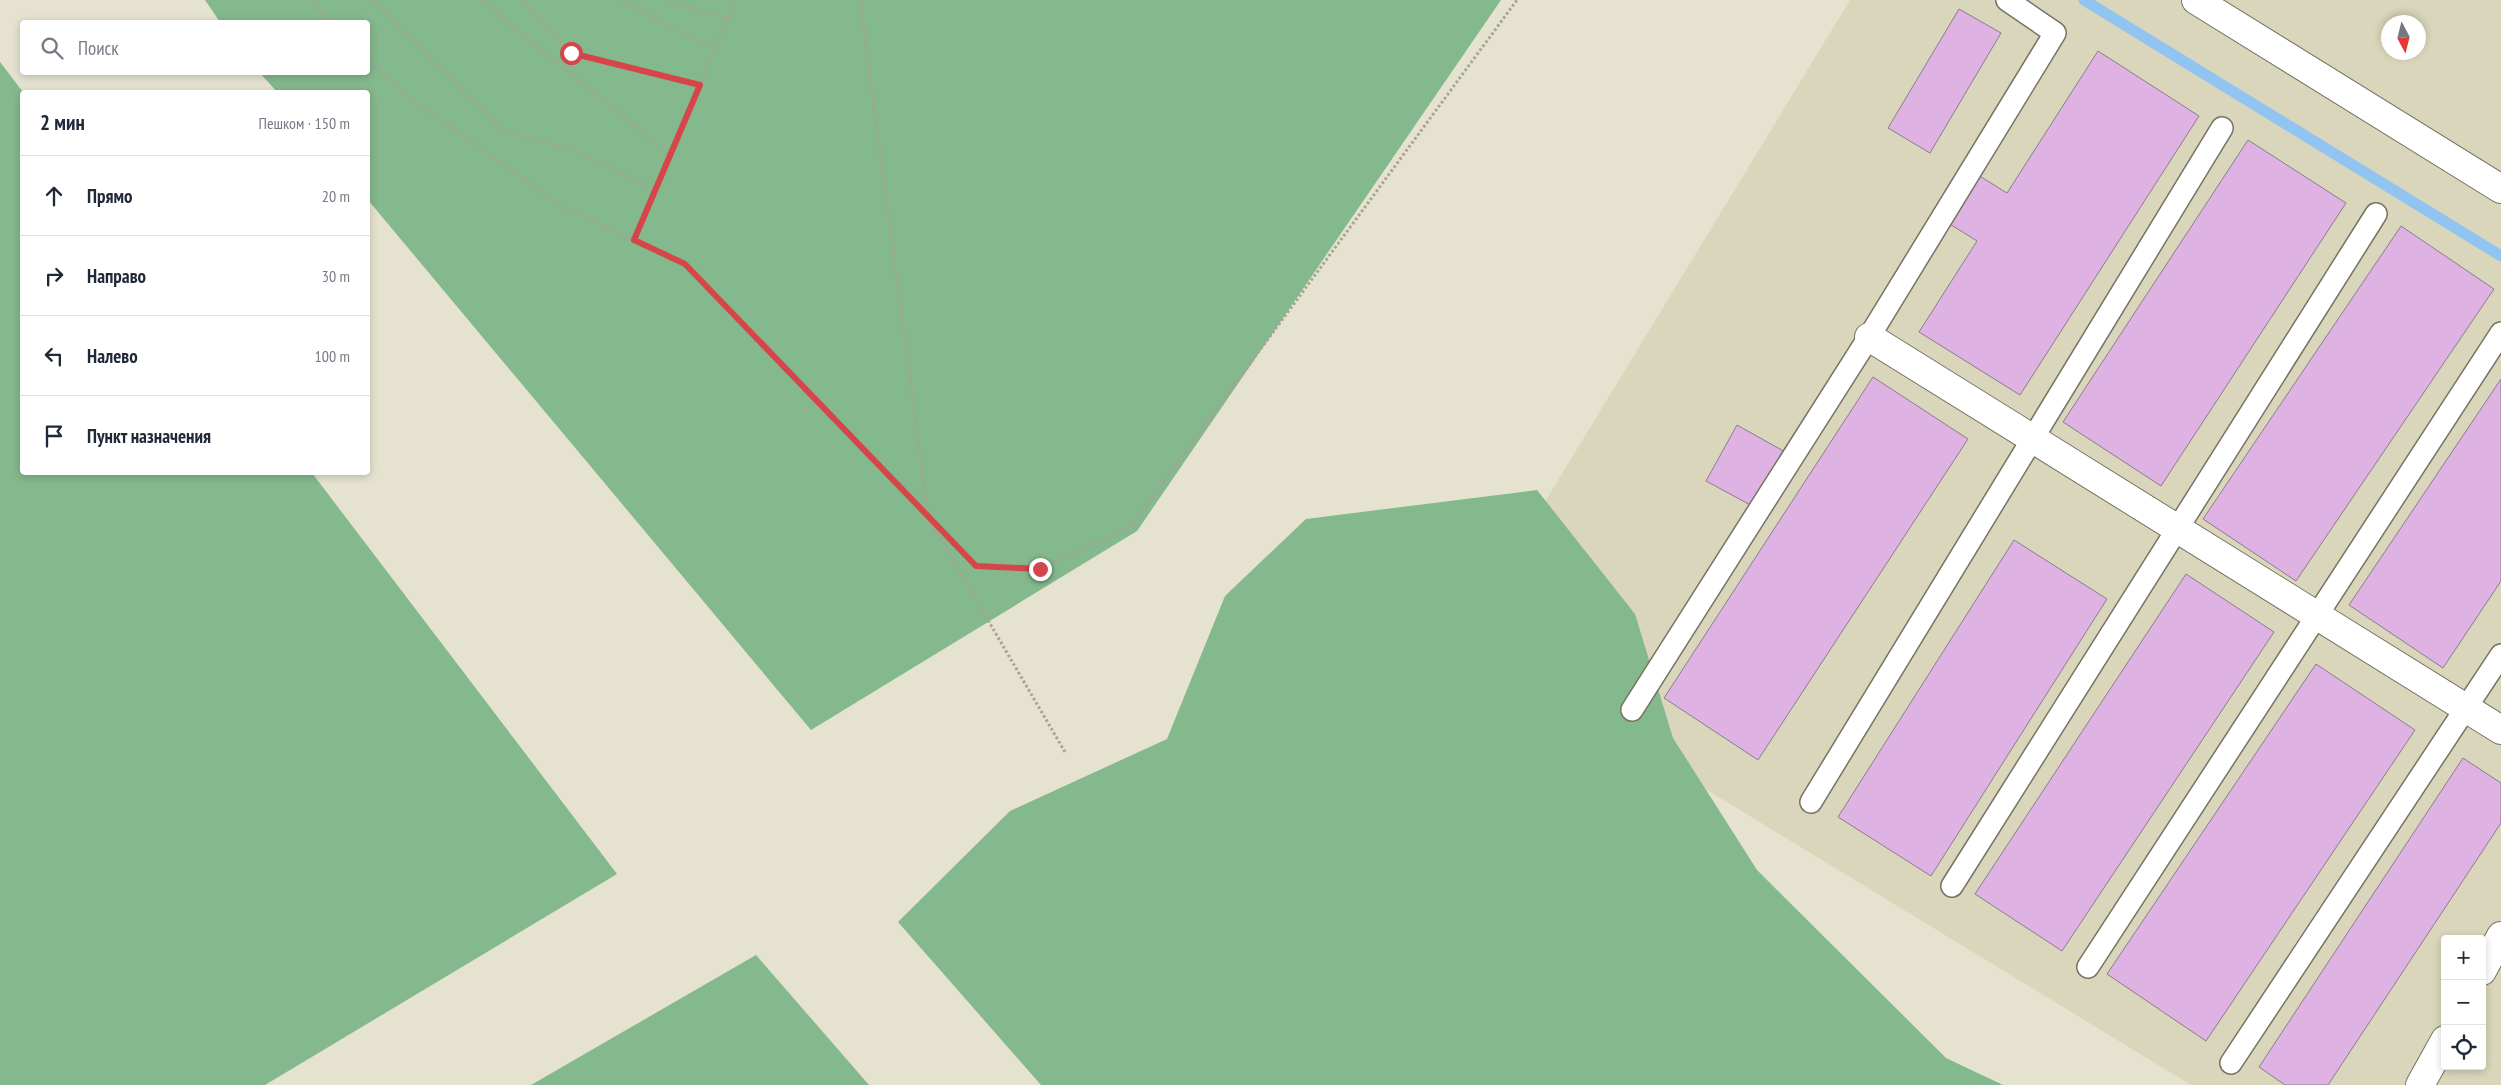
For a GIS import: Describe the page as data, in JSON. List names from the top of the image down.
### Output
{
  "north": "bottom",
  "page": {
    "search": "Поиск",
    "heading": ["2 мин", "Пешком · 150 m"],
    "list": [
      ["Прямо", "20 m"],
      ["Направо", "30 m"],
      ["Налево", "100 m"],
      "Пункт назначения"
    ],
    "map_buttons": ["+", "−"]
  }
}
